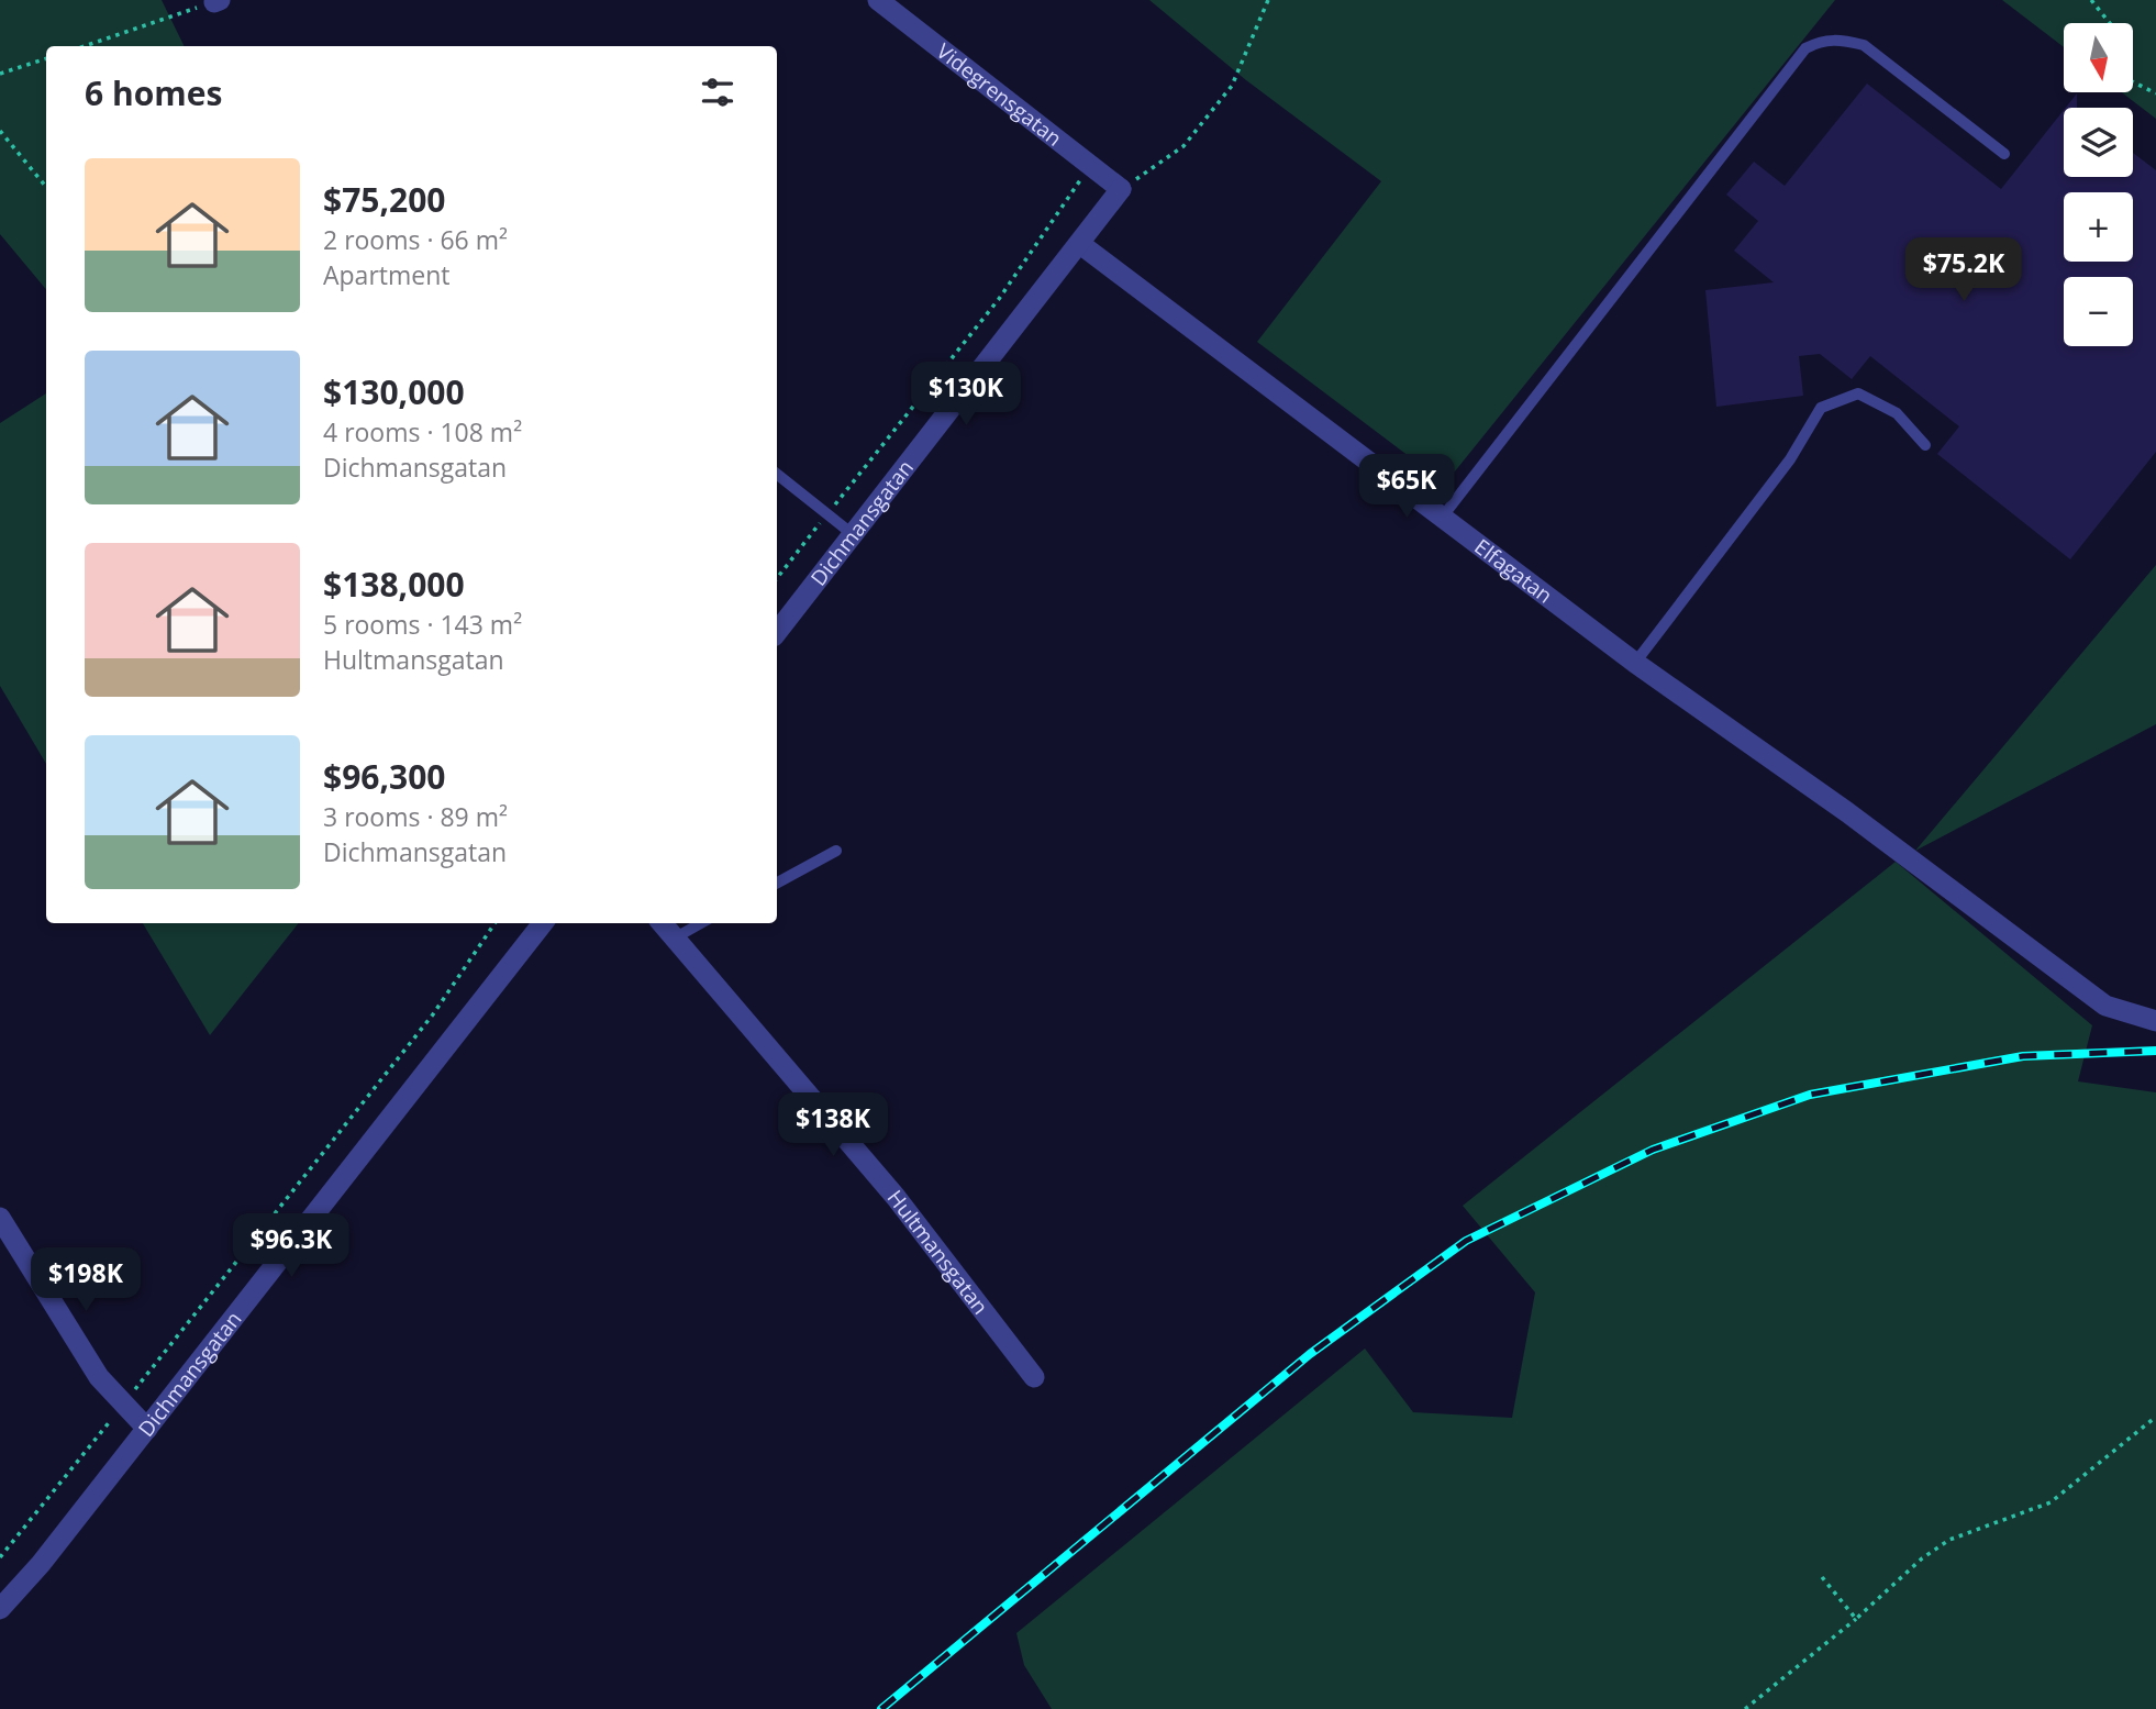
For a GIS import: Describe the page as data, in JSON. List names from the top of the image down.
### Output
{
  "streets": {
    "street": [
      "Videgrensgatan",
      "Dichmansgatan",
      "Elfagatan",
      "Hultmansgatan"
    ]
  },
  "crossings": [
    ["Videgrensgatan", "Dichmansgatan"],
    ["Dichmansgatan", "Elfagatan"]
  ],
  "north": "bottom",
  "page": {
    "map_buttons": ["+", "−"],
    "heading": "6 homes",
    "list": [
      {
        "name": "$75,200",
        "note": "2 rooms · 66 m² · Apartment"
      },
      {
        "name": "$130,000",
        "note": "4 rooms · 108 m² · Dichmansgatan"
      },
      {
        "name": "$138,000",
        "note": "5 rooms · 143 m² · Hultmansgatan"
      },
      {
        "name": "$96,300",
        "note": "3 rooms · 89 m² · Dichmansgatan"
      }
    ],
    "price": [
      "$75.2K",
      "$130K",
      "$65K",
      "$138K",
      "$96.3K",
      "$198K"
    ]
  }
}
